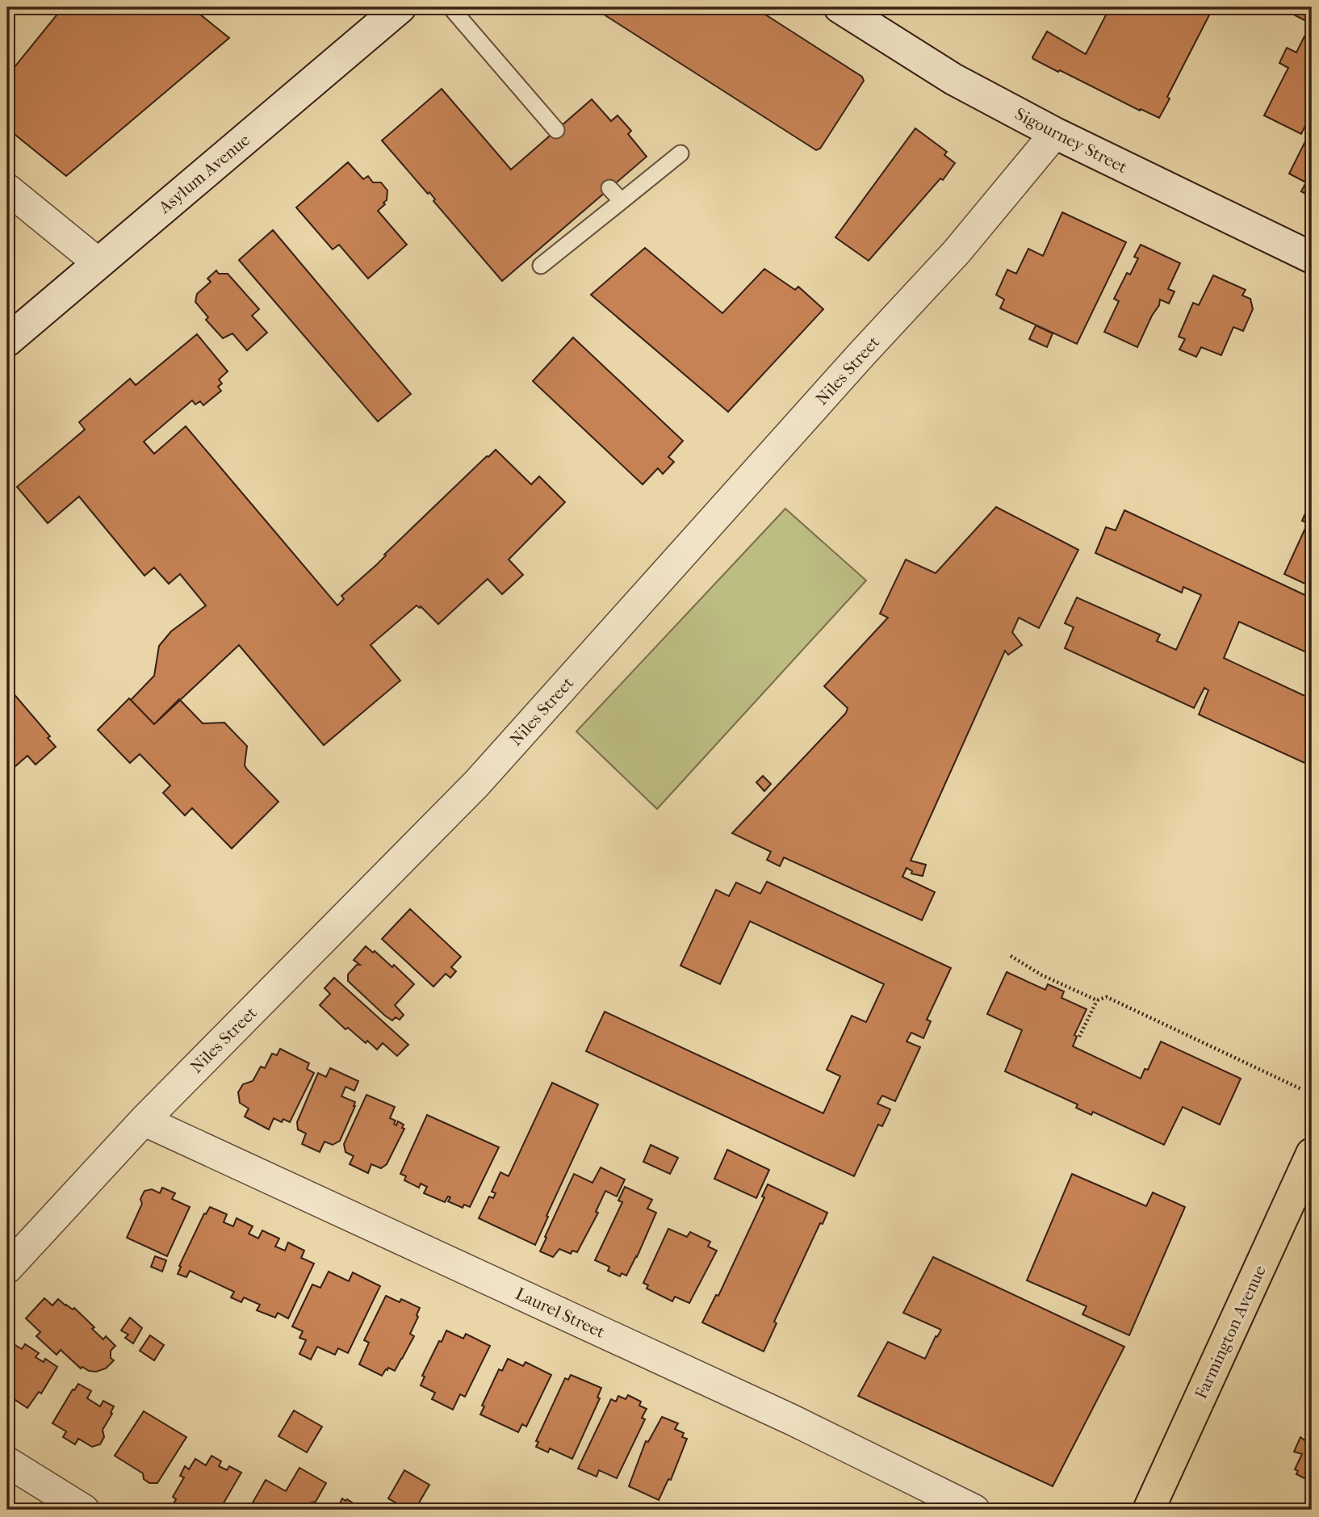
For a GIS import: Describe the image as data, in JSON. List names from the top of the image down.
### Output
{
  "streets": {
    "main road": ["Sigourney Street", "Asylum Avenue", "Farmington Avenue"],
    "street": ["Niles Street", "Laurel Street"]
  },
  "crossings": [
    ["Sigourney Street", "Niles Street"],
    ["Niles Street", "Laurel Street"]
  ]
}
